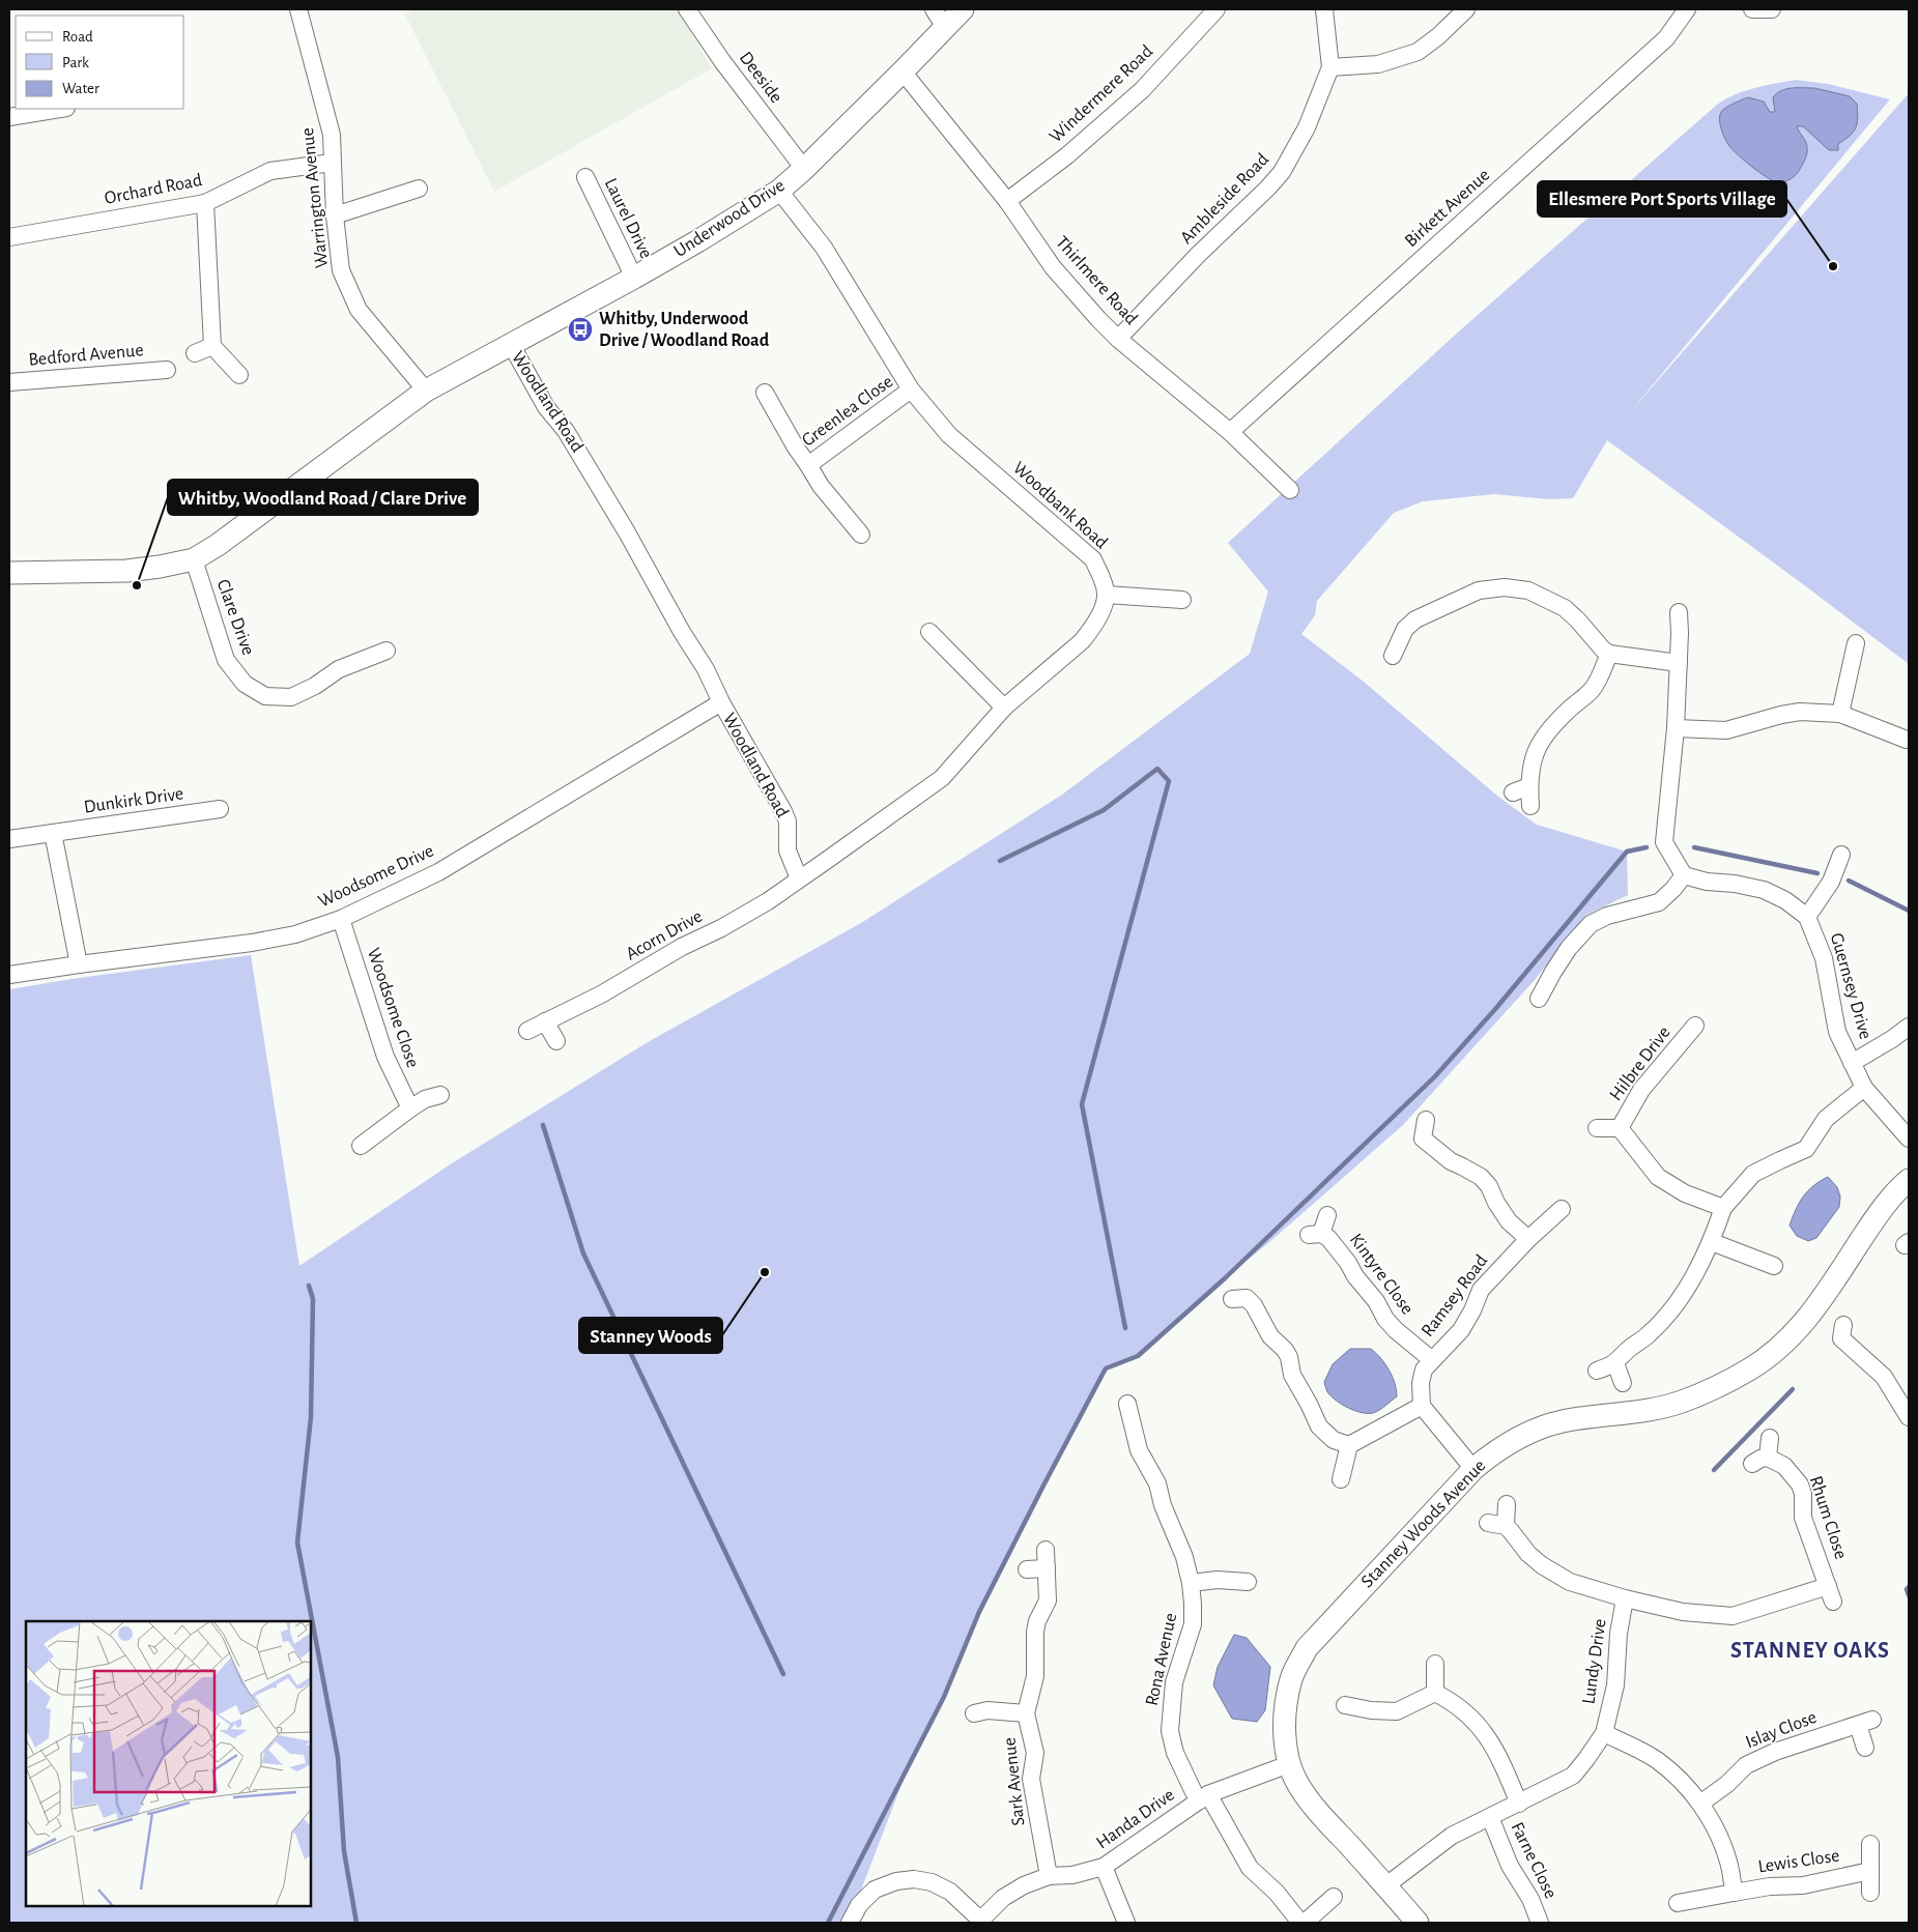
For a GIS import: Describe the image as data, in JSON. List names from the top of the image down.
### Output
{
  "streets": {
    "street": [
      "Deeside",
      "Windermere Road",
      "Orchard Road",
      "Warrington Avenue",
      "Ambleside Road",
      "Birkett Avenue",
      "Laurel Drive",
      "Underwood Drive",
      "Thirlmere Road",
      "Bedford Avenue",
      "Woodland Road",
      "Greenlea Close",
      "Woodbank Road",
      "Clare Drive",
      "Dunkirk Drive",
      "Woodsome Drive",
      "Acorn Drive",
      "Guernsey Drive",
      "Woodsome Close",
      "Hilbre Drive",
      "Kintyre Close",
      "Ramsey Road",
      "Rhum Close",
      "Stanney Woods Avenue",
      "Rona Avenue",
      "Lundy Drive",
      "Islay Close",
      "Sark Avenue",
      "Handa Drive",
      "Farne Close",
      "Lewis Close"
    ]
  },
  "crossings": [
    ["Deeside", "Underwood Drive"],
    ["Windermere Road", "Thirlmere Road"],
    ["Orchard Road", "Warrington Avenue"],
    ["Warrington Avenue", "Woodland Road"],
    ["Ambleside Road", "Thirlmere Road"],
    ["Birkett Avenue", "Thirlmere Road"],
    ["Laurel Drive", "Underwood Drive"],
    ["Underwood Drive", "Thirlmere Road"],
    ["Underwood Drive", "Woodland Road"],
    ["Underwood Drive", "Woodbank Road"],
    ["Woodland Road", "Clare Drive"],
    ["Woodland Road", "Woodsome Drive"],
    ["Woodland Road", "Acorn Drive"],
    ["Greenlea Close", "Woodbank Road"],
    ["Woodsome Drive", "Woodsome Close"],
    ["Kintyre Close", "Ramsey Road"],
    ["Rhum Close", "Lundy Drive"],
    ["Stanney Woods Avenue", "Lundy Drive"],
    ["Stanney Woods Avenue", "Handa Drive"],
    ["Rona Avenue", "Handa Drive"],
    ["Lundy Drive", "Farne Close"],
    ["Sark Avenue", "Handa Drive"]
  ],
  "districts": ["STANNEY OAKS"],
  "places": {
    "other": ["Ellesmere Port Sports Village", "Whitby, Woodland Road / Clare Drive", "Stanney Woods"],
    "bus stop": ["Whitby, Underwood Drive / Woodland Road"]
  },
  "legend": ["Road", "Park", "Water"]
}
